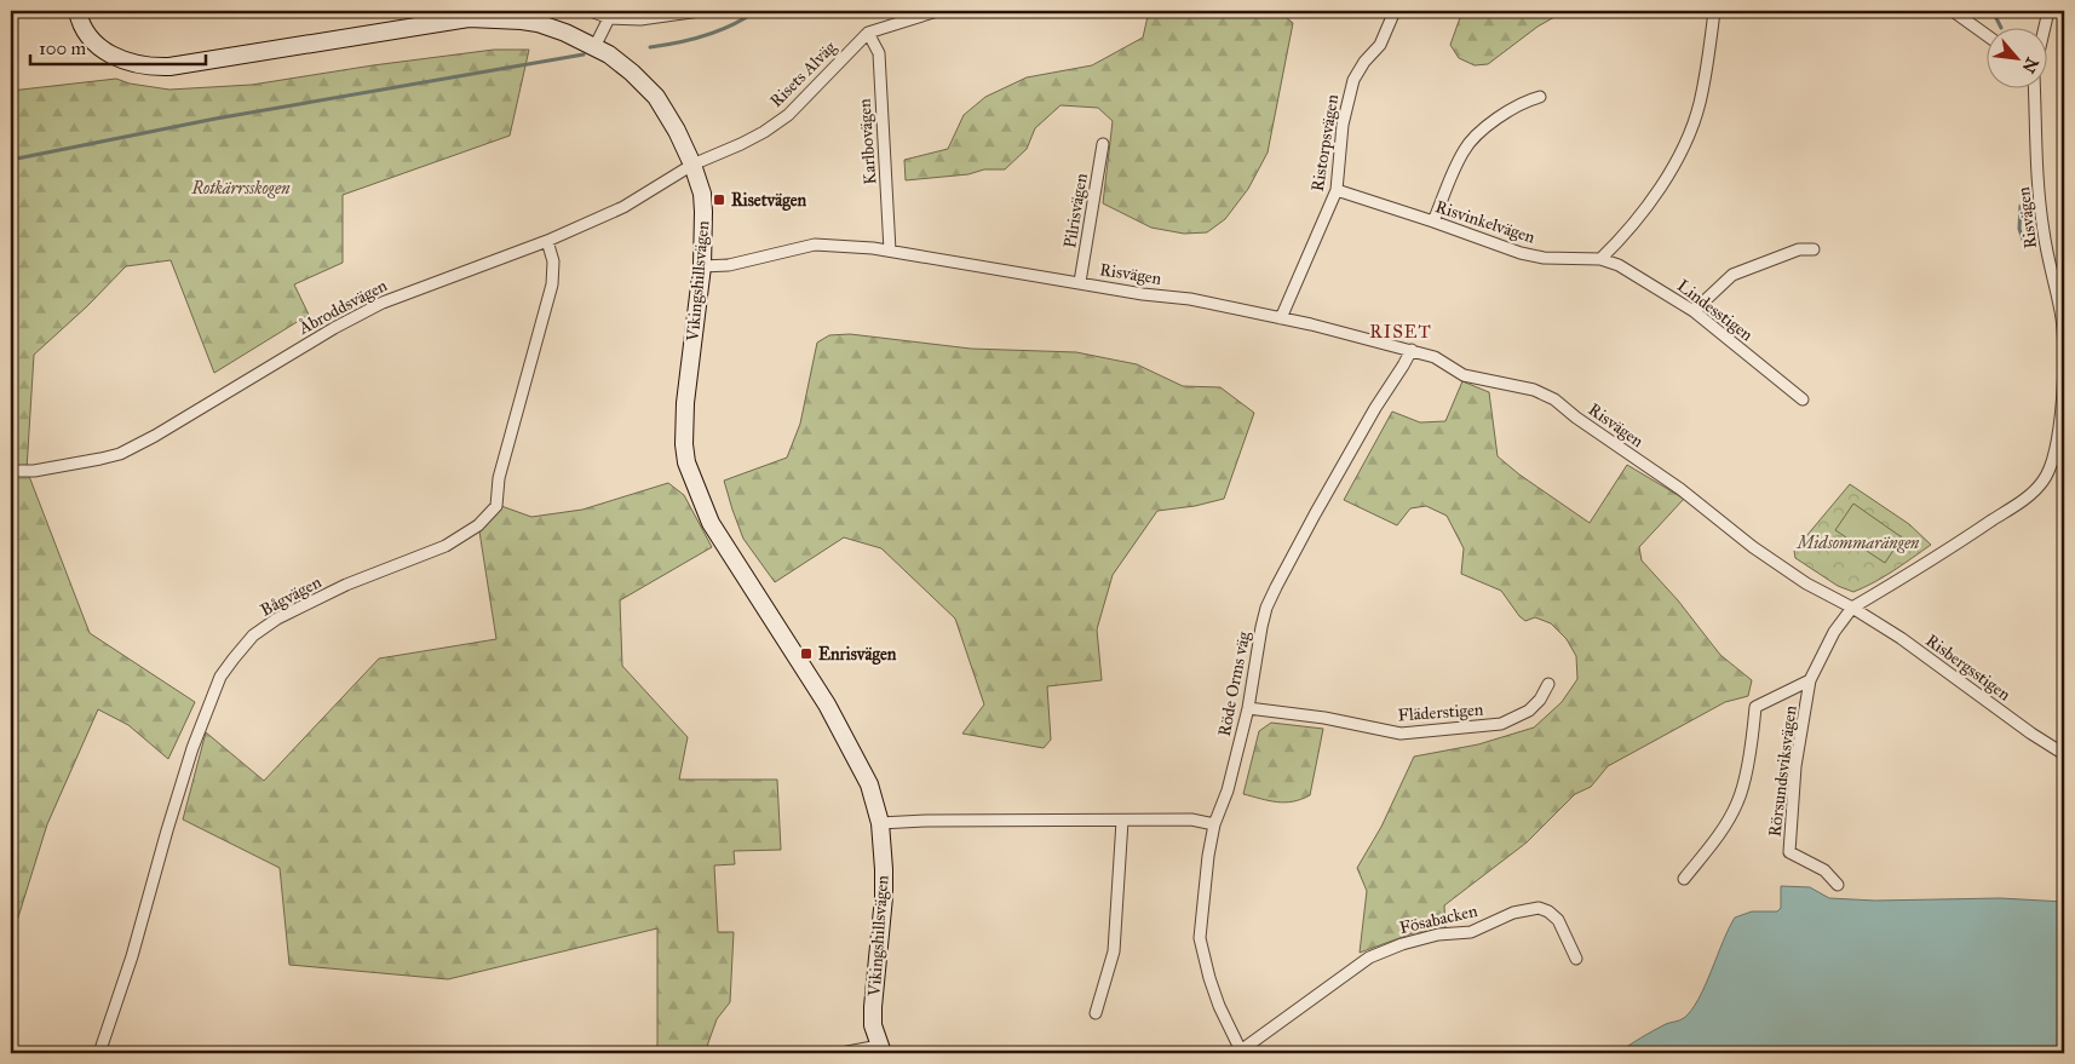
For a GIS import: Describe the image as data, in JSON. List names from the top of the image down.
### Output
{
  "streets": {
    "street": [
      "Risets Alväg",
      "Karlbovägen",
      "Ristorpsvägen",
      "Pilrisvägen",
      "Risvägen",
      "Risvinkelvägen",
      "Vikingshillsvägen",
      "Åbroddsvägen",
      "Lindesstigen",
      "Bågvägen",
      "Risbergsstigen",
      "Röde Orms väg",
      "Fläderstigen",
      "Rörsundsviksvägen",
      "Fösabacken"
    ]
  },
  "crossings": [
    ["Risets Alväg", "Karlbovägen"],
    ["Risets Alväg", "Vikingshillsvägen"],
    ["Risets Alväg", "Åbroddsvägen"],
    ["Karlbovägen", "Risvägen"],
    ["Ristorpsvägen", "Risvägen"],
    ["Ristorpsvägen", "Risvinkelvägen"],
    ["Pilrisvägen", "Risvägen"],
    ["Risvägen", "Vikingshillsvägen"],
    ["Risvägen", "Risbergsstigen"],
    ["Risvägen", "Röde Orms väg"],
    ["Risvägen", "Rörsundsviksvägen"],
    ["Risvinkelvägen", "Lindesstigen"],
    ["Vikingshillsvägen", "Åbroddsvägen"],
    ["Åbroddsvägen", "Bågvägen"],
    ["Risbergsstigen", "Rörsundsviksvägen"],
    ["Röde Orms väg", "Fläderstigen"],
    ["Röde Orms väg", "Fösabacken"]
  ],
  "districts": ["RISET"],
  "parks": ["Rotkärrsskogen", "Midsommarängen"],
  "places": {
    "transit": ["Risetvägen", "Enrisvägen"]
  },
  "scale_bar": "100 m",
  "north": "bottom right"
}
